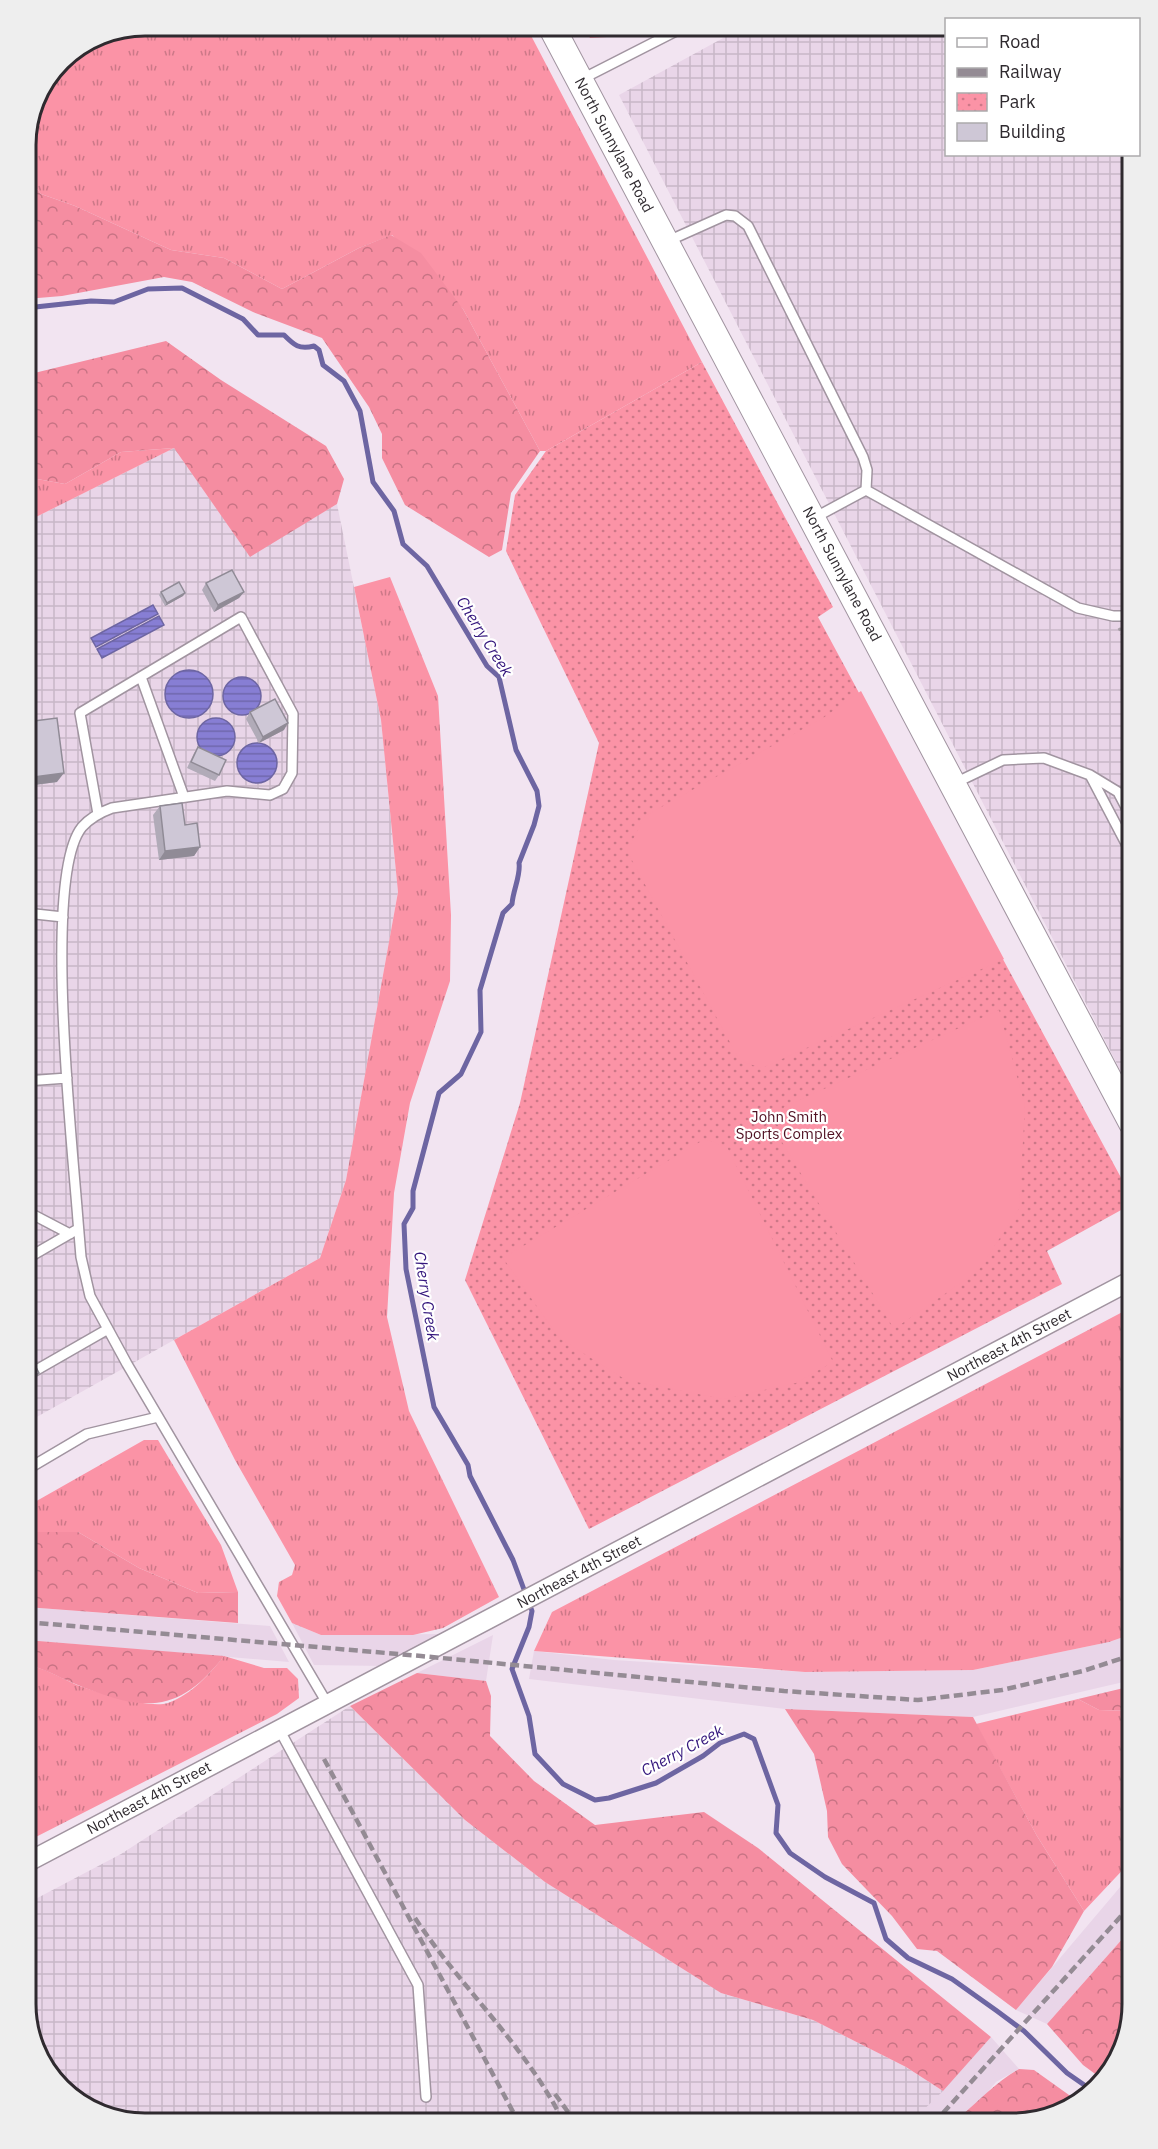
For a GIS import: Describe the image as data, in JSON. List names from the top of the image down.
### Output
{
  "streets": {
    "street": ["North Sunnylane Road", "Northeast 4th Street"]
  },
  "water": ["Cherry Creek"],
  "parks": ["John Smith Sports Complex"],
  "legend": [
    "Road",
    "Railway",
    "Park",
    "Building"
  ]
}
